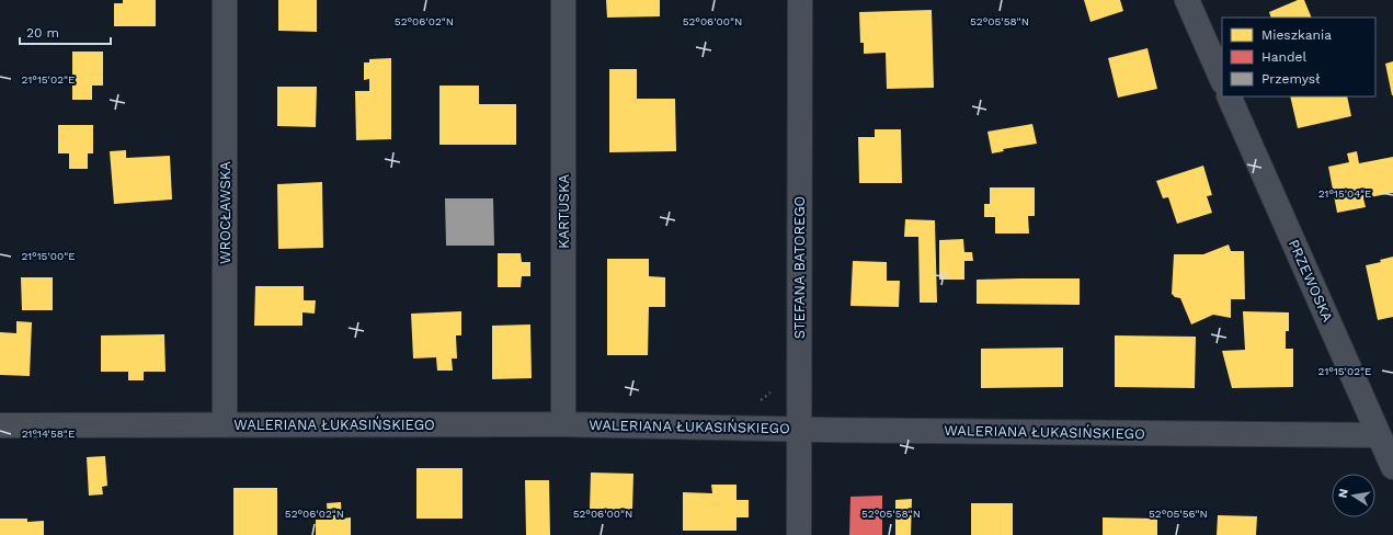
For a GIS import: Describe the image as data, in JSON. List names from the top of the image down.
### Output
{
  "streets": {
    "street": [
      "KARTUSKA",
      "WROCŁAWSKA",
      "STEFANA BATOREGO",
      "PRZEWOSKA",
      "WALERIANA ŁUKASIŃSKIEGO"
    ]
  },
  "crossings": [
    ["KARTUSKA", "WALERIANA ŁUKASIŃSKIEGO"],
    ["WROCŁAWSKA", "WALERIANA ŁUKASIŃSKIEGO"],
    ["STEFANA BATOREGO", "WALERIANA ŁUKASIŃSKIEGO"],
    ["PRZEWOSKA", "WALERIANA ŁUKASIŃSKIEGO"]
  ],
  "legend": ["Mieszkania", "Handel", "Przemysł"],
  "scale_bar": "20 m",
  "north": "left",
  "coordinates": [
    "52°06'02\"N",
    "52°06'00\"N",
    "52°05'58\"N",
    "21°15'02\"E",
    "21°15'04\"E",
    "21°15'00\"E",
    "21°14'58\"E",
    "52°05'56\"N"
  ]
}
